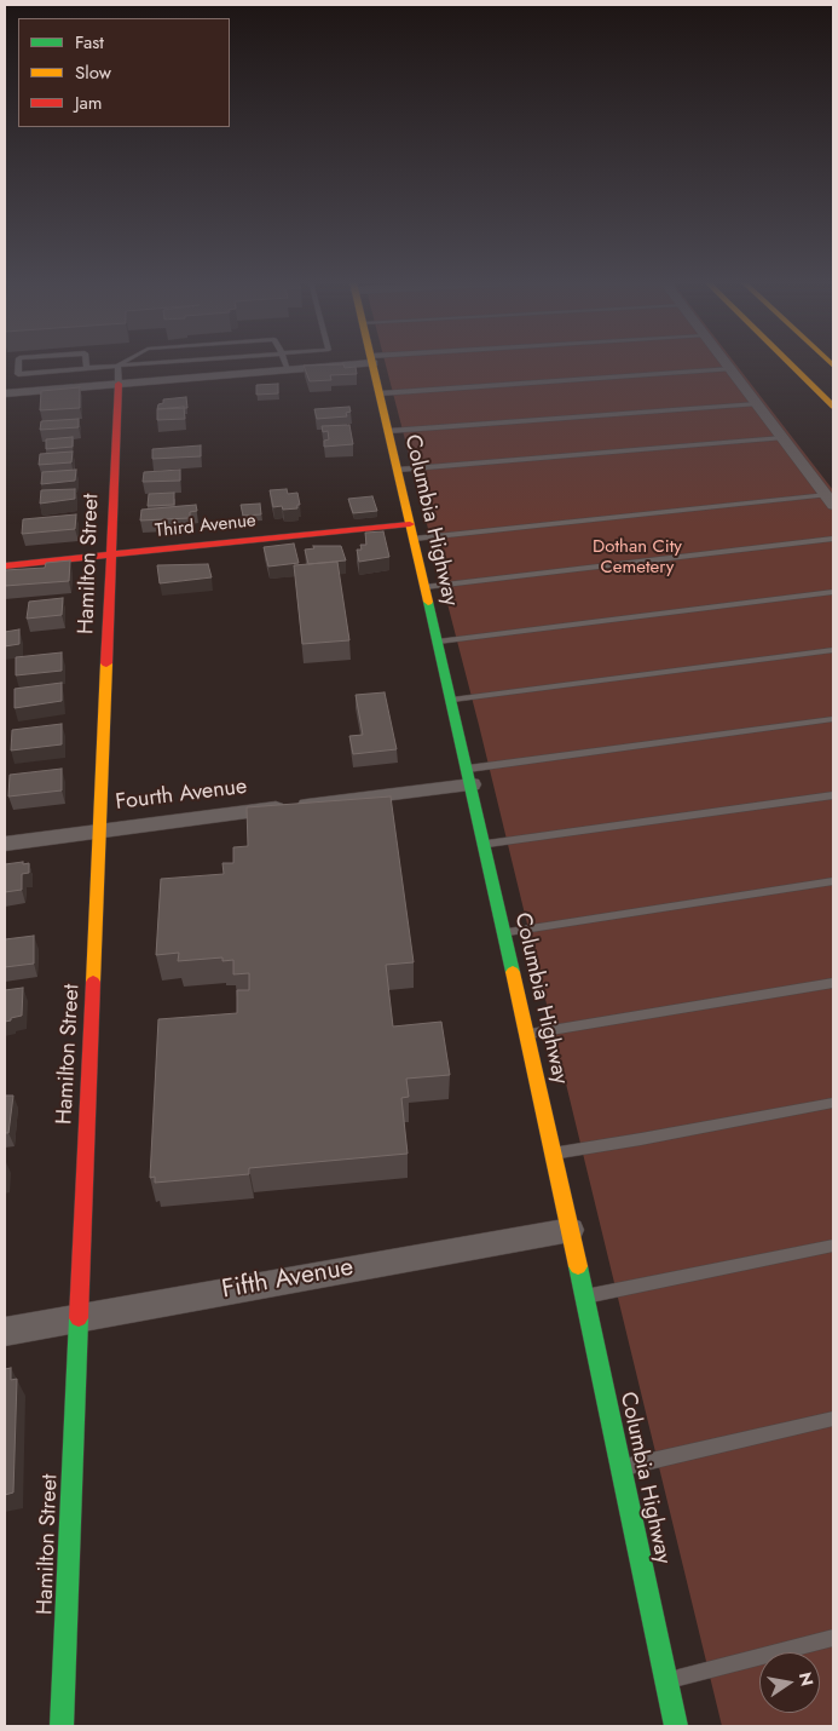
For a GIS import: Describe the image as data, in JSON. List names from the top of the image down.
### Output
{
  "streets": {
    "main road": ["Columbia Highway", "Third Avenue", "Hamilton Street"],
    "street": ["Fourth Avenue", "Fifth Avenue"]
  },
  "crossings": [
    ["Columbia Highway", "Third Avenue"],
    ["Columbia Highway", "Fourth Avenue"],
    ["Columbia Highway", "Fifth Avenue"],
    ["Third Avenue", "Hamilton Street"],
    ["Hamilton Street", "Fourth Avenue"],
    ["Hamilton Street", "Fifth Avenue"]
  ],
  "parks": ["Dothan City Cemetery"],
  "legend": ["Fast", "Slow", "Jam"],
  "north": "right"
}
